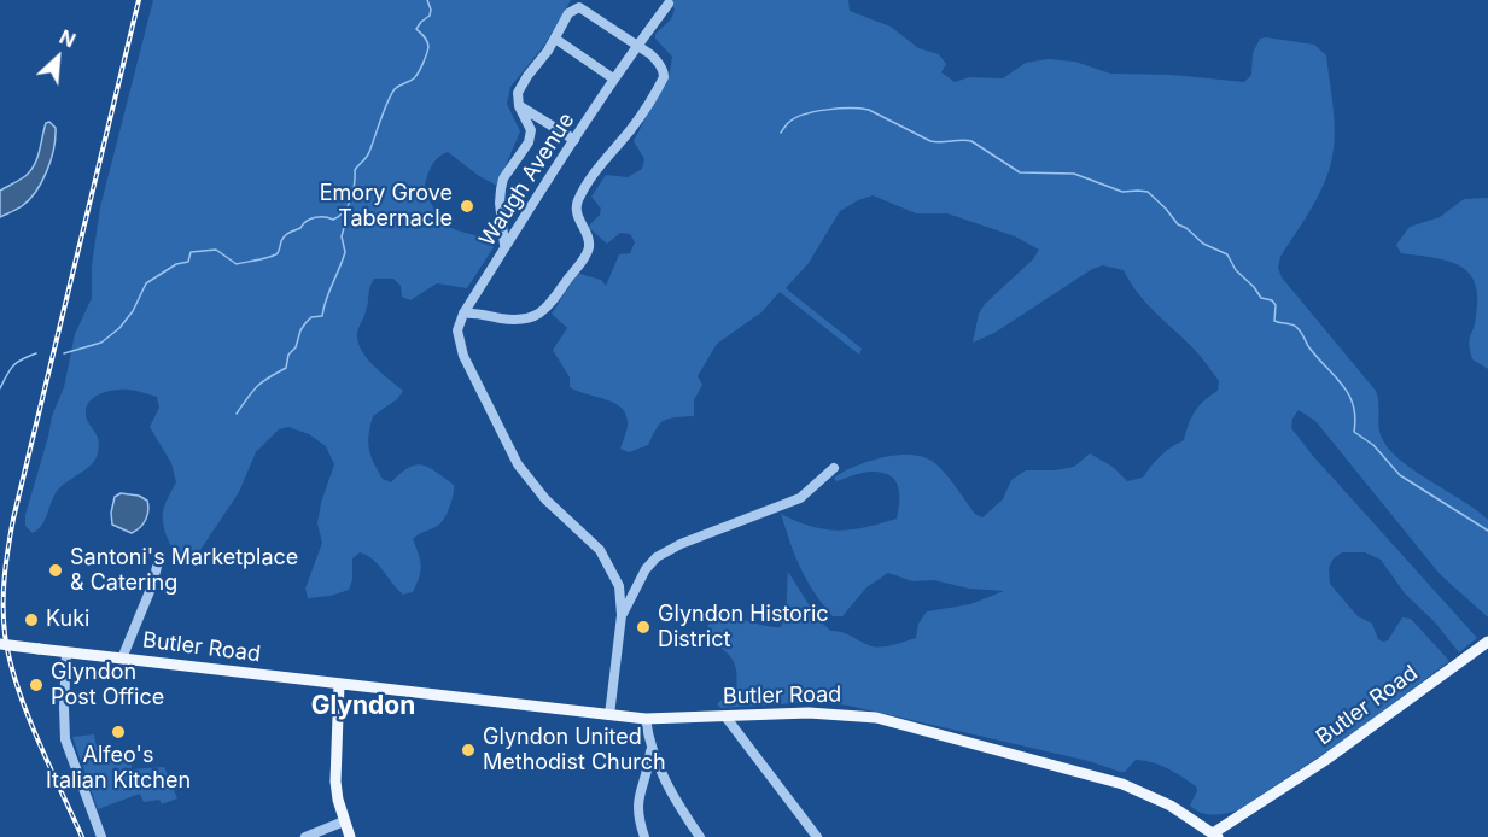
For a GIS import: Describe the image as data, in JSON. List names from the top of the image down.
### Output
{
  "streets": {
    "main road": ["Butler Road"],
    "street": ["Waugh Avenue"]
  },
  "districts": ["Glyndon"],
  "places": [
    "Emory Grove Tabernacle",
    "Santoni's Marketplace & Catering",
    "Kuki",
    "Glyndon Historic District",
    "Glyndon Post Office",
    "Alfeo's Italian Kitchen",
    "Glyndon United Methodist Church"
  ],
  "north": "top right"
}
